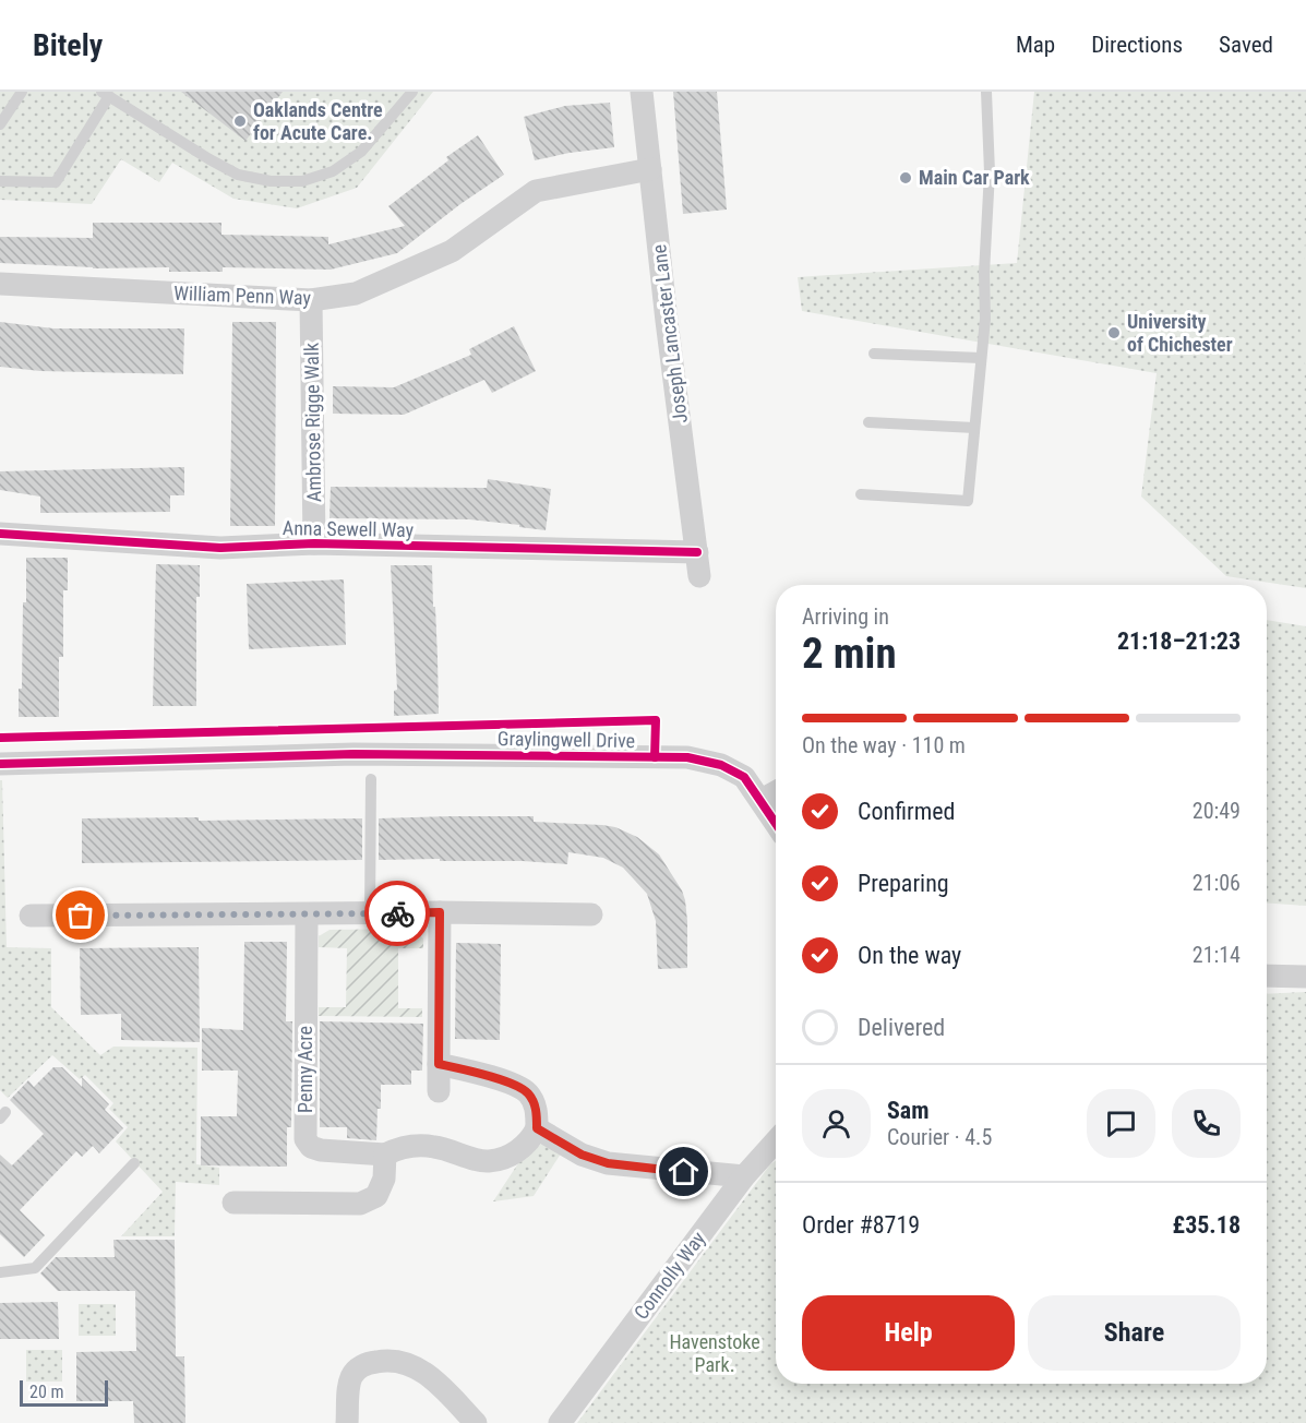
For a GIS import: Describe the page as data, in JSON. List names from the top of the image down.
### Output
{
  "streets": {
    "street": [
      "William Penn Way",
      "Joseph Lancaster Lane",
      "Ambrose Rigge Walk",
      "Anna Sewell Way",
      "Graylingwell Drive",
      "Penny Acre",
      "Connolly Way"
    ]
  },
  "crossings": [
    ["William Penn Way", "Joseph Lancaster Lane"],
    ["William Penn Way", "Ambrose Rigge Walk"],
    ["Joseph Lancaster Lane", "Anna Sewell Way"],
    ["Ambrose Rigge Walk", "Anna Sewell Way"]
  ],
  "parks": ["Havenstoke Park."],
  "places": ["Oaklands Centre for Acute Care.", "Main Car Park", "University of Chichester"],
  "scale_bar": "20 m",
  "page": {
    "header": "Bitely",
    "nav": ["Map", "Directions", "Saved"],
    "heading": ["2 min", "Arriving in", "21:18–21:23"],
    "panel": [
      "Sam",
      "Courier · 4.5",
      "Order #8719",
      "£35.18"
    ],
    "bar": "On the way · 110 m",
    "list": [
      ["Confirmed", "20:49"],
      ["Preparing", "21:06"],
      ["On the way", "21:14"],
      "Delivered"
    ],
    "buttons": ["Help", "Share"],
    "scale": "20 m"
  }
}
